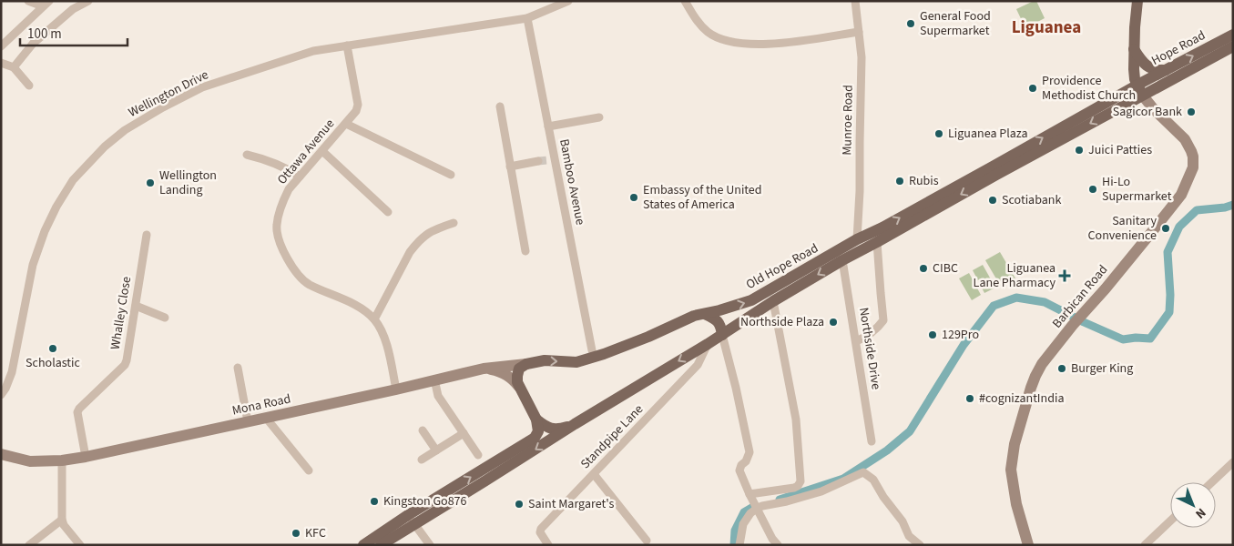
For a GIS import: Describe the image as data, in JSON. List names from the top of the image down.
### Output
{
  "streets": {
    "main road": ["Hope Road", "Old Hope Road"],
    "street": [
      "Wellington Drive",
      "Munroe Road",
      "Ottawa Avenue",
      "Bamboo Avenue",
      "Barbican Road",
      "Whalley Close",
      "Northside Drive",
      "Mona Road",
      "Standpipe Lane"
    ]
  },
  "crossings": [
    ["Hope Road", "Old Hope Road"],
    ["Hope Road", "Barbican Road"],
    ["Wellington Drive", "Ottawa Avenue"],
    ["Wellington Drive", "Bamboo Avenue"],
    ["Munroe Road", "Old Hope Road"],
    ["Ottawa Avenue", "Mona Road"],
    ["Old Hope Road", "Barbican Road"],
    ["Old Hope Road", "Northside Drive"],
    ["Old Hope Road", "Mona Road"],
    ["Old Hope Road", "Standpipe Lane"],
    ["Whalley Close", "Mona Road"]
  ],
  "districts": ["Liguanea"],
  "places": {
    "other": [
      "General Food Supermarket",
      "Providence Methodist Church",
      "Sagicor Bank",
      "Liguanea Plaza",
      "Juici Patties",
      "Rubis",
      "Wellington Landing",
      "Hi-Lo Supermarket",
      "Embassy of the United States of America",
      "Scotiabank",
      "Sanitary Convenience",
      "CIBC",
      "Northside Plaza",
      "129Pro",
      "Scholastic",
      "Burger King",
      "#cognizantIndia",
      "Kingston Go876",
      "Saint Margaret's",
      "KFC"
    ],
    "health": ["Liguanea Lane Pharmacy"]
  },
  "scale_bar": "100 m",
  "north": "bottom right"
}
